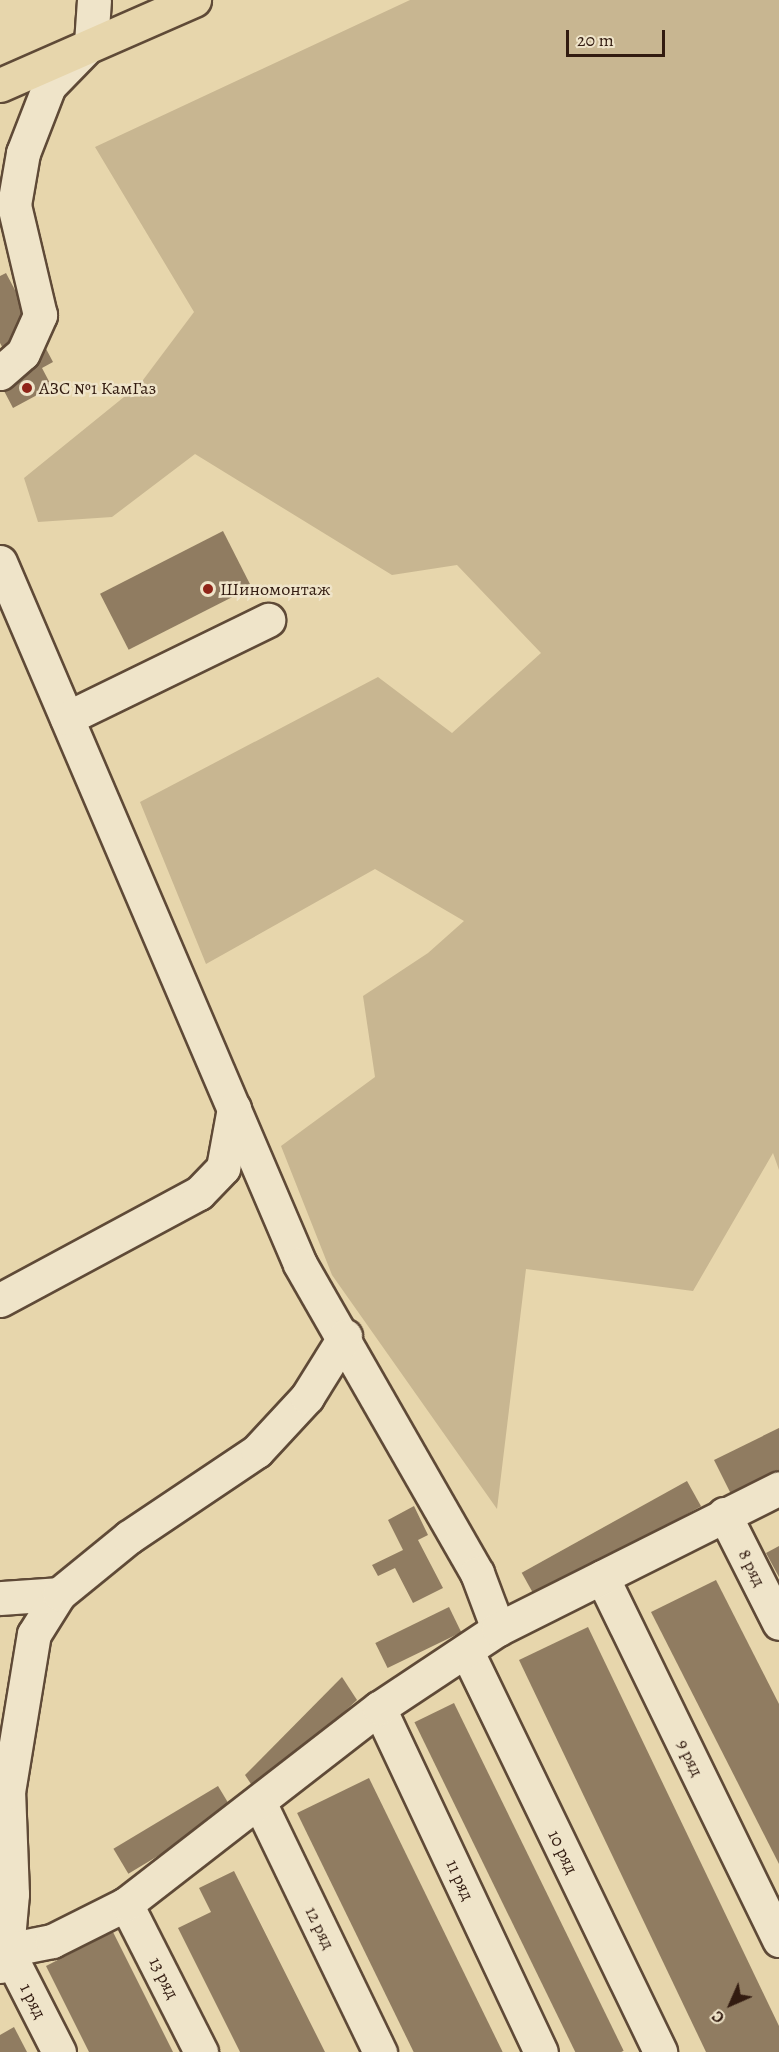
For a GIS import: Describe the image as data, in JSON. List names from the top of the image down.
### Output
{
  "streets": {
    "street": [
      "8 ряд",
      "9 ряд",
      "10 ряд",
      "11 ряд",
      "12 ряд",
      "13 ряд",
      "1 ряд"
    ]
  },
  "places": ["АЗС №1 КамГаз", "Шиномонтаж"],
  "scale_bar": "20 m",
  "north": "bottom left"
}
